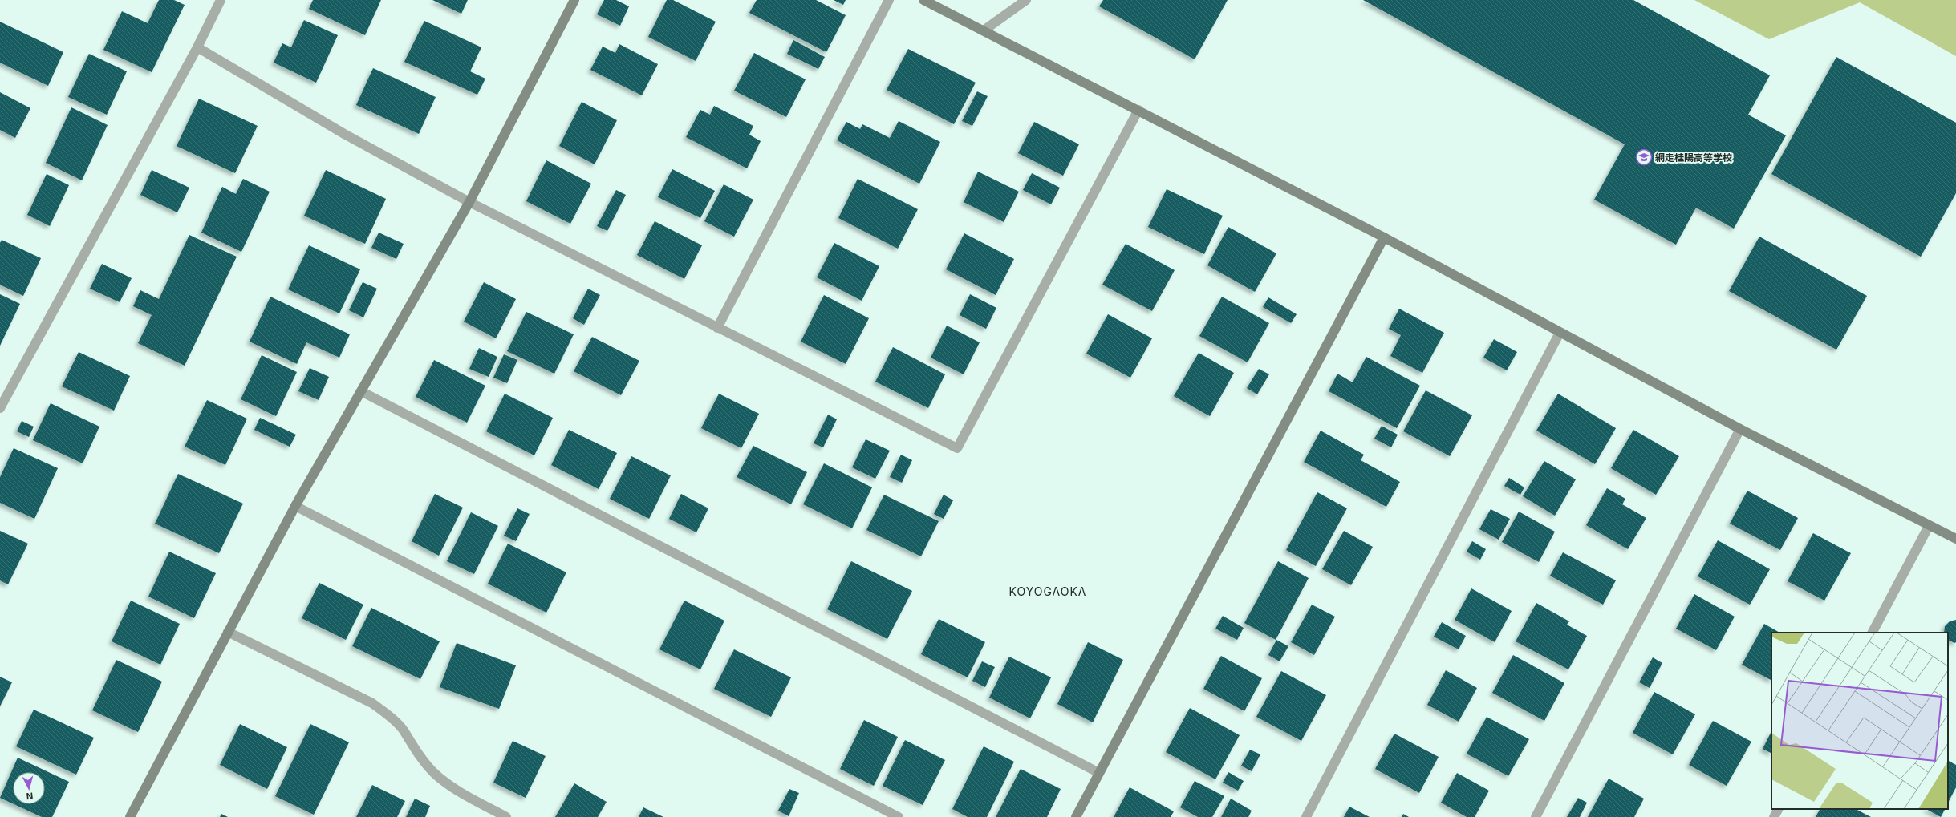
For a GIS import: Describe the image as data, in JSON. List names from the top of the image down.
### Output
{
  "districts": ["KOYOGAOKA"],
  "places": {
    "school or university": ["網走桂陽高等学校"]
  },
  "north": "bottom"
}
